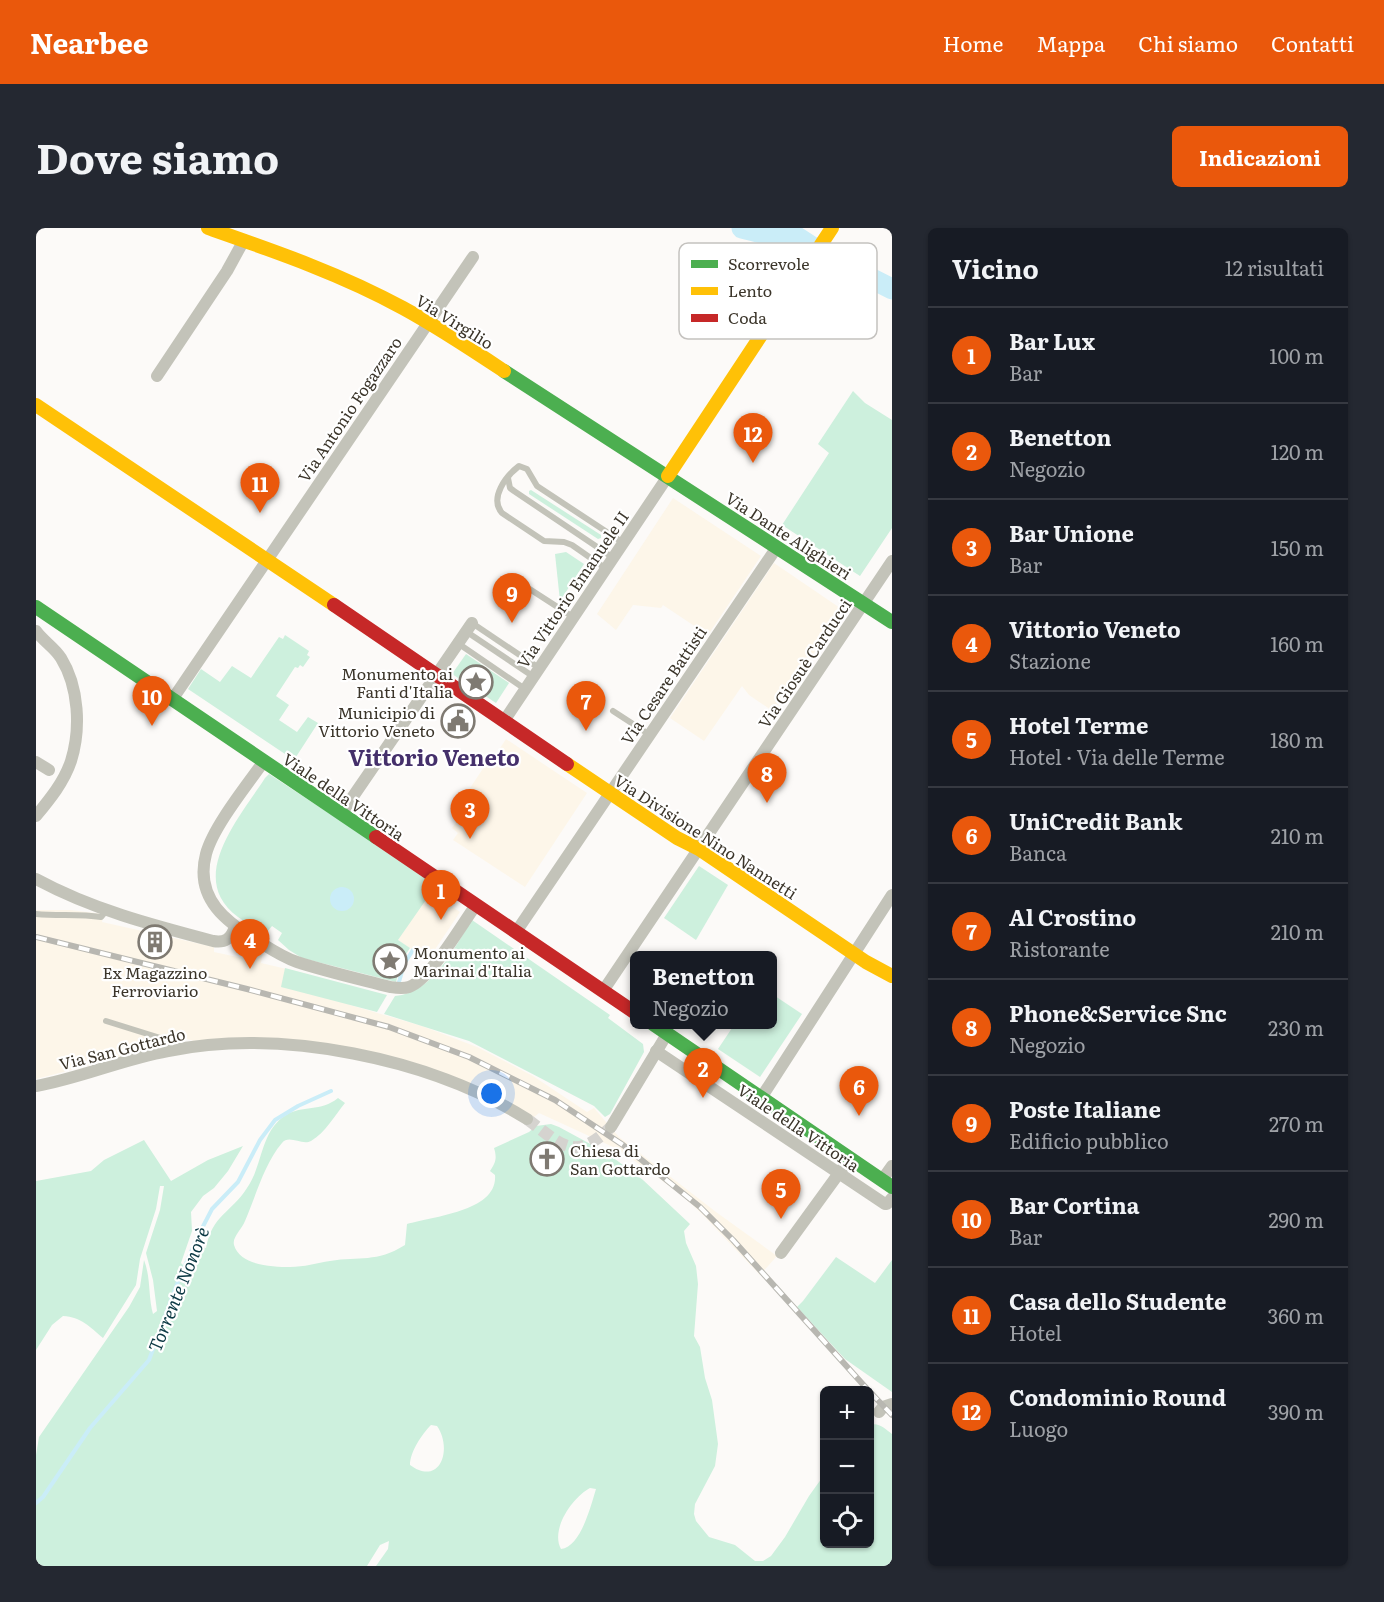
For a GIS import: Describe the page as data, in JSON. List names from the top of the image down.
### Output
{
  "streets": {
    "street": [
      "Via Virgilio",
      "Via Antonio Fogazzaro",
      "Via Dante Alighieri",
      "Via Vittorio Emanuele II",
      "Via Giosuè Carducci",
      "Via Cesare Battisti",
      "Viale della Vittoria",
      "Via Divisione Nino Nannetti",
      "Via San Gottardo"
    ]
  },
  "crossings": [
    ["Via Virgilio", "Via Antonio Fogazzaro"],
    ["Via Virgilio", "Via Dante Alighieri"],
    ["Via Virgilio", "Via Vittorio Emanuele II"],
    ["Via Antonio Fogazzaro", "Viale della Vittoria"],
    ["Via Antonio Fogazzaro", "Via Divisione Nino Nannetti"],
    ["Via Dante Alighieri", "Via Vittorio Emanuele II"],
    ["Via Dante Alighieri", "Via Giosuè Carducci"],
    ["Via Dante Alighieri", "Via Cesare Battisti"],
    ["Via Vittorio Emanuele II", "Via Divisione Nino Nannetti"],
    ["Via Giosuè Carducci", "Viale della Vittoria"],
    ["Via Giosuè Carducci", "Via Divisione Nino Nannetti"],
    ["Via Cesare Battisti", "Viale della Vittoria"],
    ["Via Cesare Battisti", "Via Divisione Nino Nannetti"]
  ],
  "districts": ["Vittorio Veneto"],
  "water": ["Torrente Nonorè"],
  "places": {
    "place": ["Monumento ai Fanti d'Italia", "Monumento ai Marinai d'Italia"],
    "public building": ["Municipio di Vittorio Veneto"],
    "building": ["Ex Magazzino Ferroviario"],
    "church": ["Chiesa di San Gottardo"]
  },
  "legend": ["Scorrevole", "Lento", "Coda"],
  "page": {
    "header": "Nearbee",
    "nav": [
      "Home",
      "Mappa",
      "Chi siamo",
      "Contatti"
    ],
    "title": "Dove siamo",
    "buttons": "Indicazioni",
    "heading": ["Vicino", "12 risultati"],
    "list": [
      {
        "mark": "1",
        "name": "Bar Lux",
        "note": "Bar",
        "value": "100 m"
      },
      {
        "mark": "2",
        "name": "Benetton",
        "note": "Negozio",
        "value": "120 m"
      },
      {
        "mark": "3",
        "name": "Bar Unione",
        "note": "Bar",
        "value": "150 m"
      },
      {
        "mark": "4",
        "name": "Vittorio Veneto",
        "note": "Stazione",
        "value": "160 m"
      },
      {
        "mark": "5",
        "name": "Hotel Terme",
        "note": "Hotel · Via delle Terme",
        "value": "180 m"
      },
      {
        "mark": "6",
        "name": "UniCredit Bank",
        "note": "Banca",
        "value": "210 m"
      },
      {
        "mark": "7",
        "name": "Al Crostino",
        "note": "Ristorante",
        "value": "210 m"
      },
      {
        "mark": "8",
        "name": "Phone&Service Snc",
        "note": "Negozio",
        "value": "230 m"
      },
      {
        "mark": "9",
        "name": "Poste Italiane",
        "note": "Edificio pubblico",
        "value": "270 m"
      },
      {
        "mark": "10",
        "name": "Bar Cortina",
        "note": "Bar",
        "value": "290 m"
      },
      {
        "mark": "11",
        "name": "Casa dello Studente",
        "note": "Hotel",
        "value": "360 m"
      },
      {
        "mark": "12",
        "name": "Condominio Round",
        "note": "Luogo",
        "value": "390 m"
      }
    ],
    "pins": [
      "12",
      "11",
      "9",
      "10",
      "7",
      "8",
      "3",
      "1",
      "4",
      "2",
      "6",
      "5"
    ],
    "popup": ["Benetton", "Negozio"],
    "map_buttons": ["+", "−"]
  }
}
